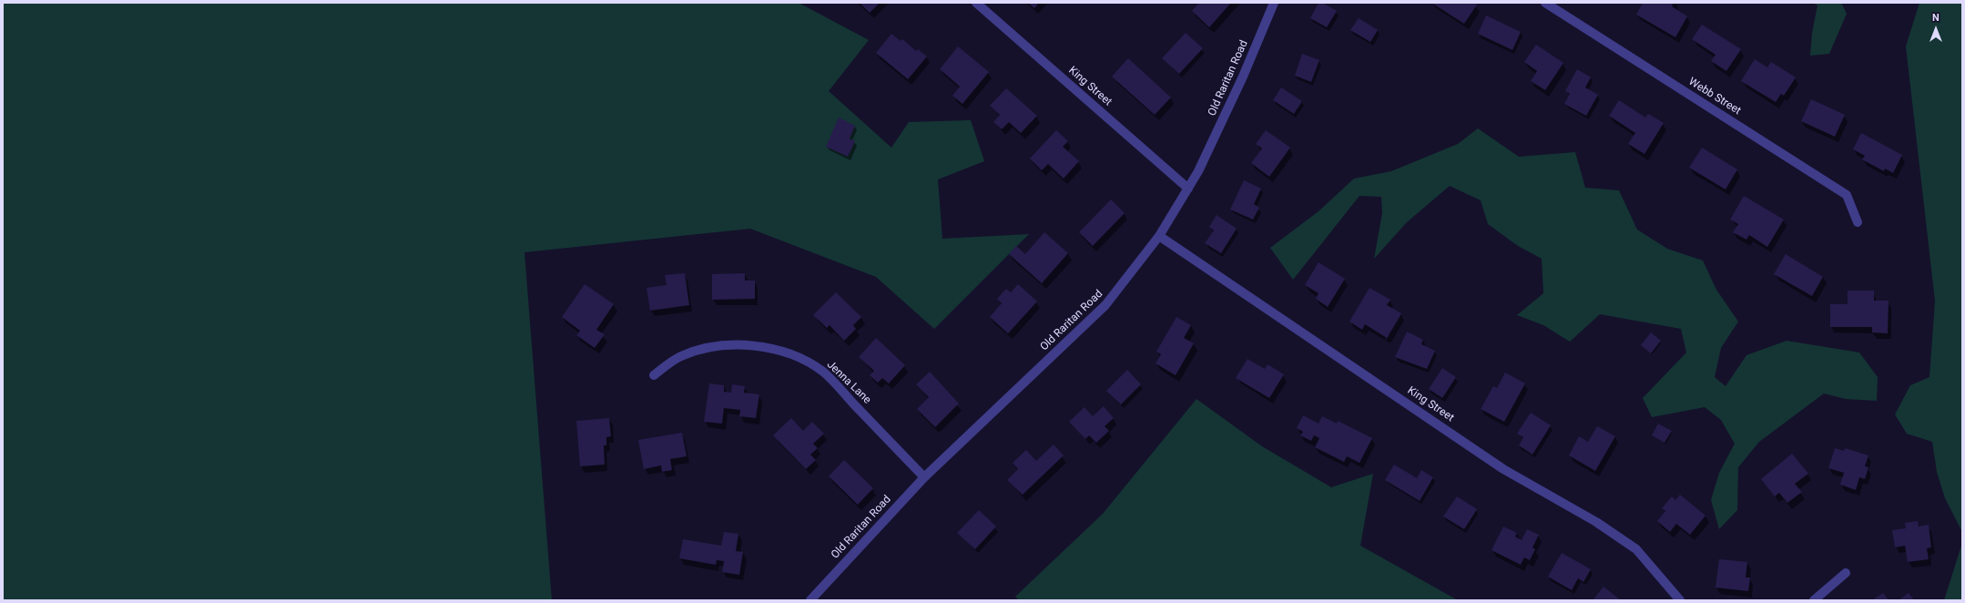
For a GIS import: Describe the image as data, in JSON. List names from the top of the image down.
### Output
{
  "streets": {
    "street": [
      "Old Raritan Road",
      "King Street",
      "Webb Street",
      "Jenna Lane"
    ]
  },
  "crossings": [
    ["Old Raritan Road", "King Street"],
    ["Old Raritan Road", "Jenna Lane"]
  ],
  "north": "top"
}
